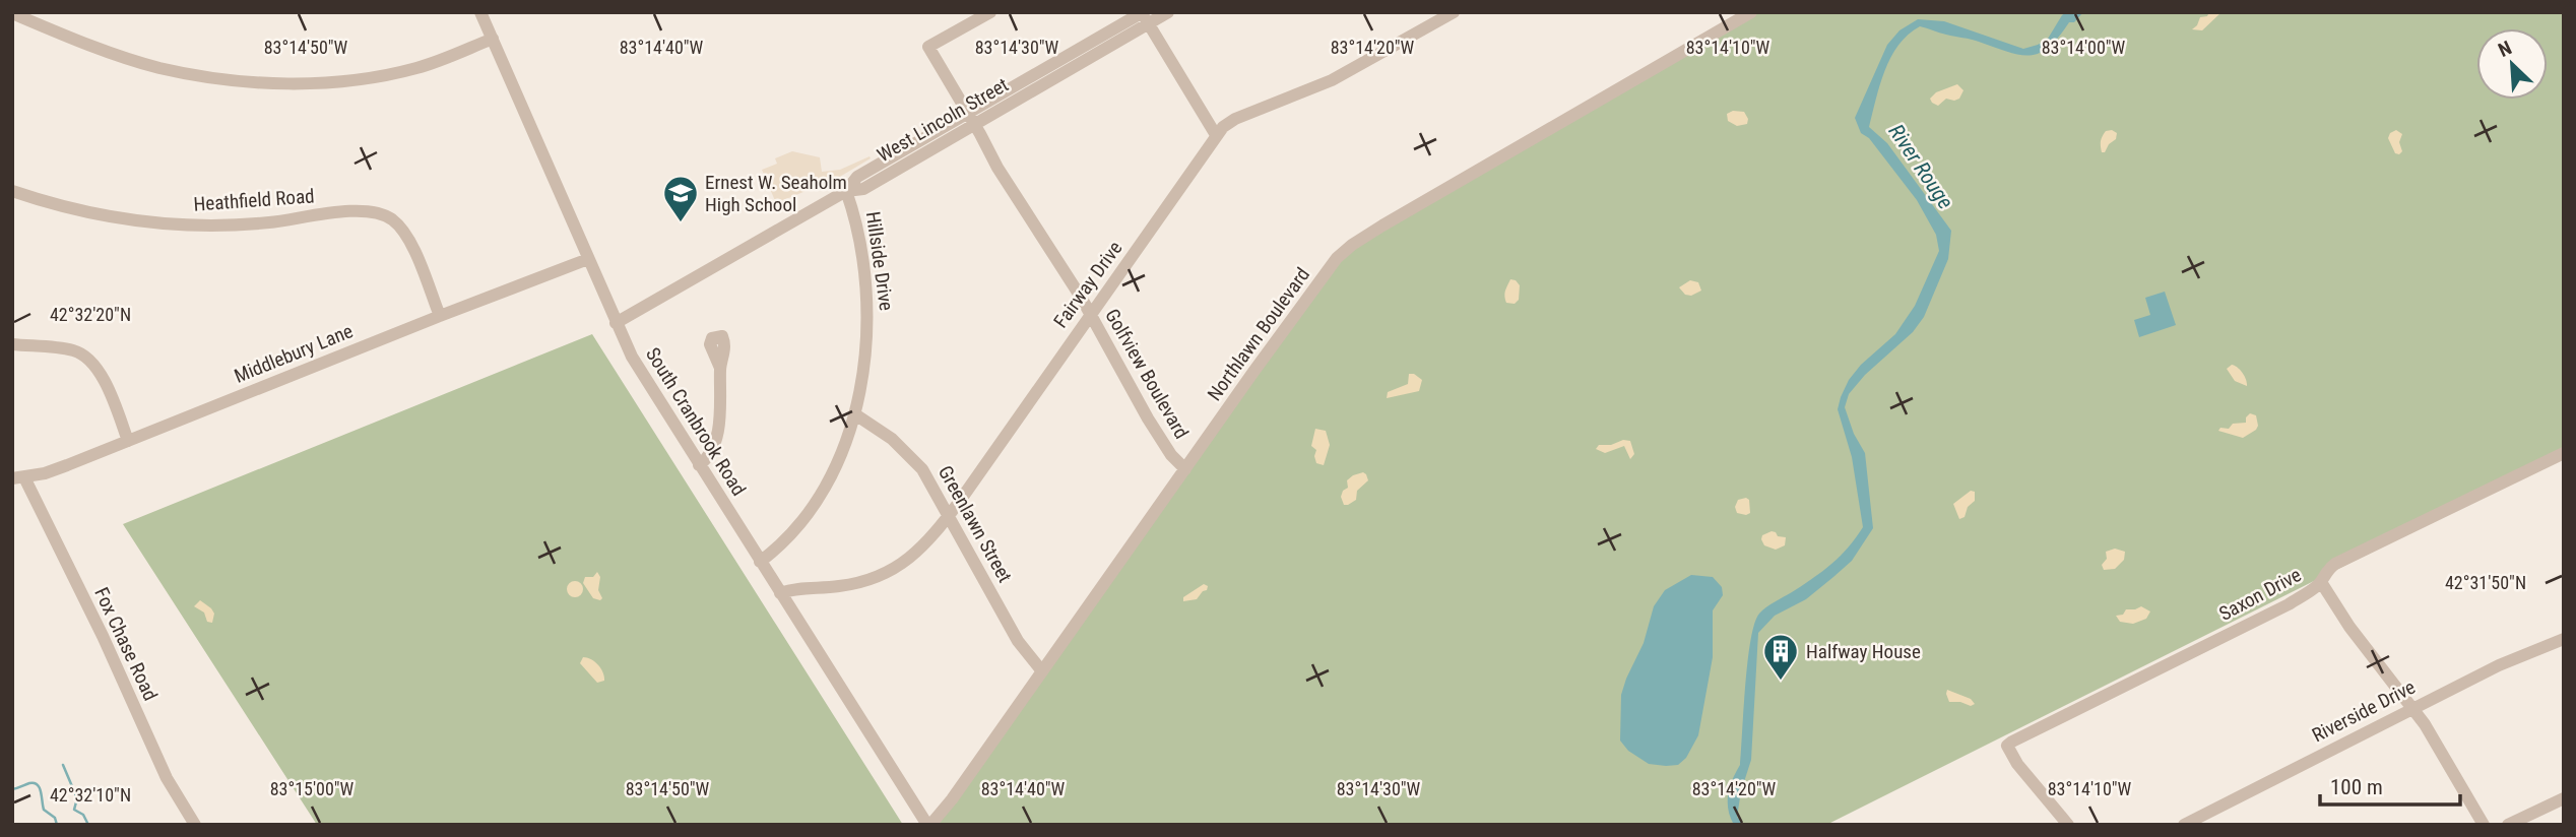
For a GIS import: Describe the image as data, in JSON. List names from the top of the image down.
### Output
{
  "streets": {
    "street": [
      "West Lincoln Street",
      "Heathfield Road",
      "Hillside Drive",
      "Fairway Drive",
      "Northlawn Boulevard",
      "Middlebury Lane",
      "Golfview Boulevard",
      "South Cranbrook Road",
      "Greenlawn Street",
      "Saxon Drive",
      "Fox Chase Road",
      "Riverside Drive"
    ]
  },
  "crossings": [
    ["West Lincoln Street", "Hillside Drive"],
    ["West Lincoln Street", "Golfview Boulevard"],
    ["West Lincoln Street", "South Cranbrook Road"],
    ["Heathfield Road", "Middlebury Lane"],
    ["Hillside Drive", "South Cranbrook Road"],
    ["Hillside Drive", "Greenlawn Street"],
    ["Fairway Drive", "Golfview Boulevard"],
    ["Fairway Drive", "South Cranbrook Road"],
    ["Fairway Drive", "Greenlawn Street"],
    ["Northlawn Boulevard", "Golfview Boulevard"],
    ["Northlawn Boulevard", "South Cranbrook Road"],
    ["Northlawn Boulevard", "Greenlawn Street"],
    ["Middlebury Lane", "South Cranbrook Road"],
    ["Middlebury Lane", "Fox Chase Road"]
  ],
  "water": ["River Rouge"],
  "places": {
    "school or university": ["Ernest W. Seaholm High School"],
    "building": ["Halfway House"]
  },
  "scale_bar": "100 m",
  "north": "top left",
  "coordinates": [
    "83°14'50\"W",
    "83°14'40\"W",
    "83°14'30\"W",
    "83°14'20\"W",
    "83°14'10\"W",
    "83°14'00\"W",
    "42°32'20\"N",
    "42°31'50\"N",
    "83°15'00\"W",
    "42°32'10\"N"
  ]
}
